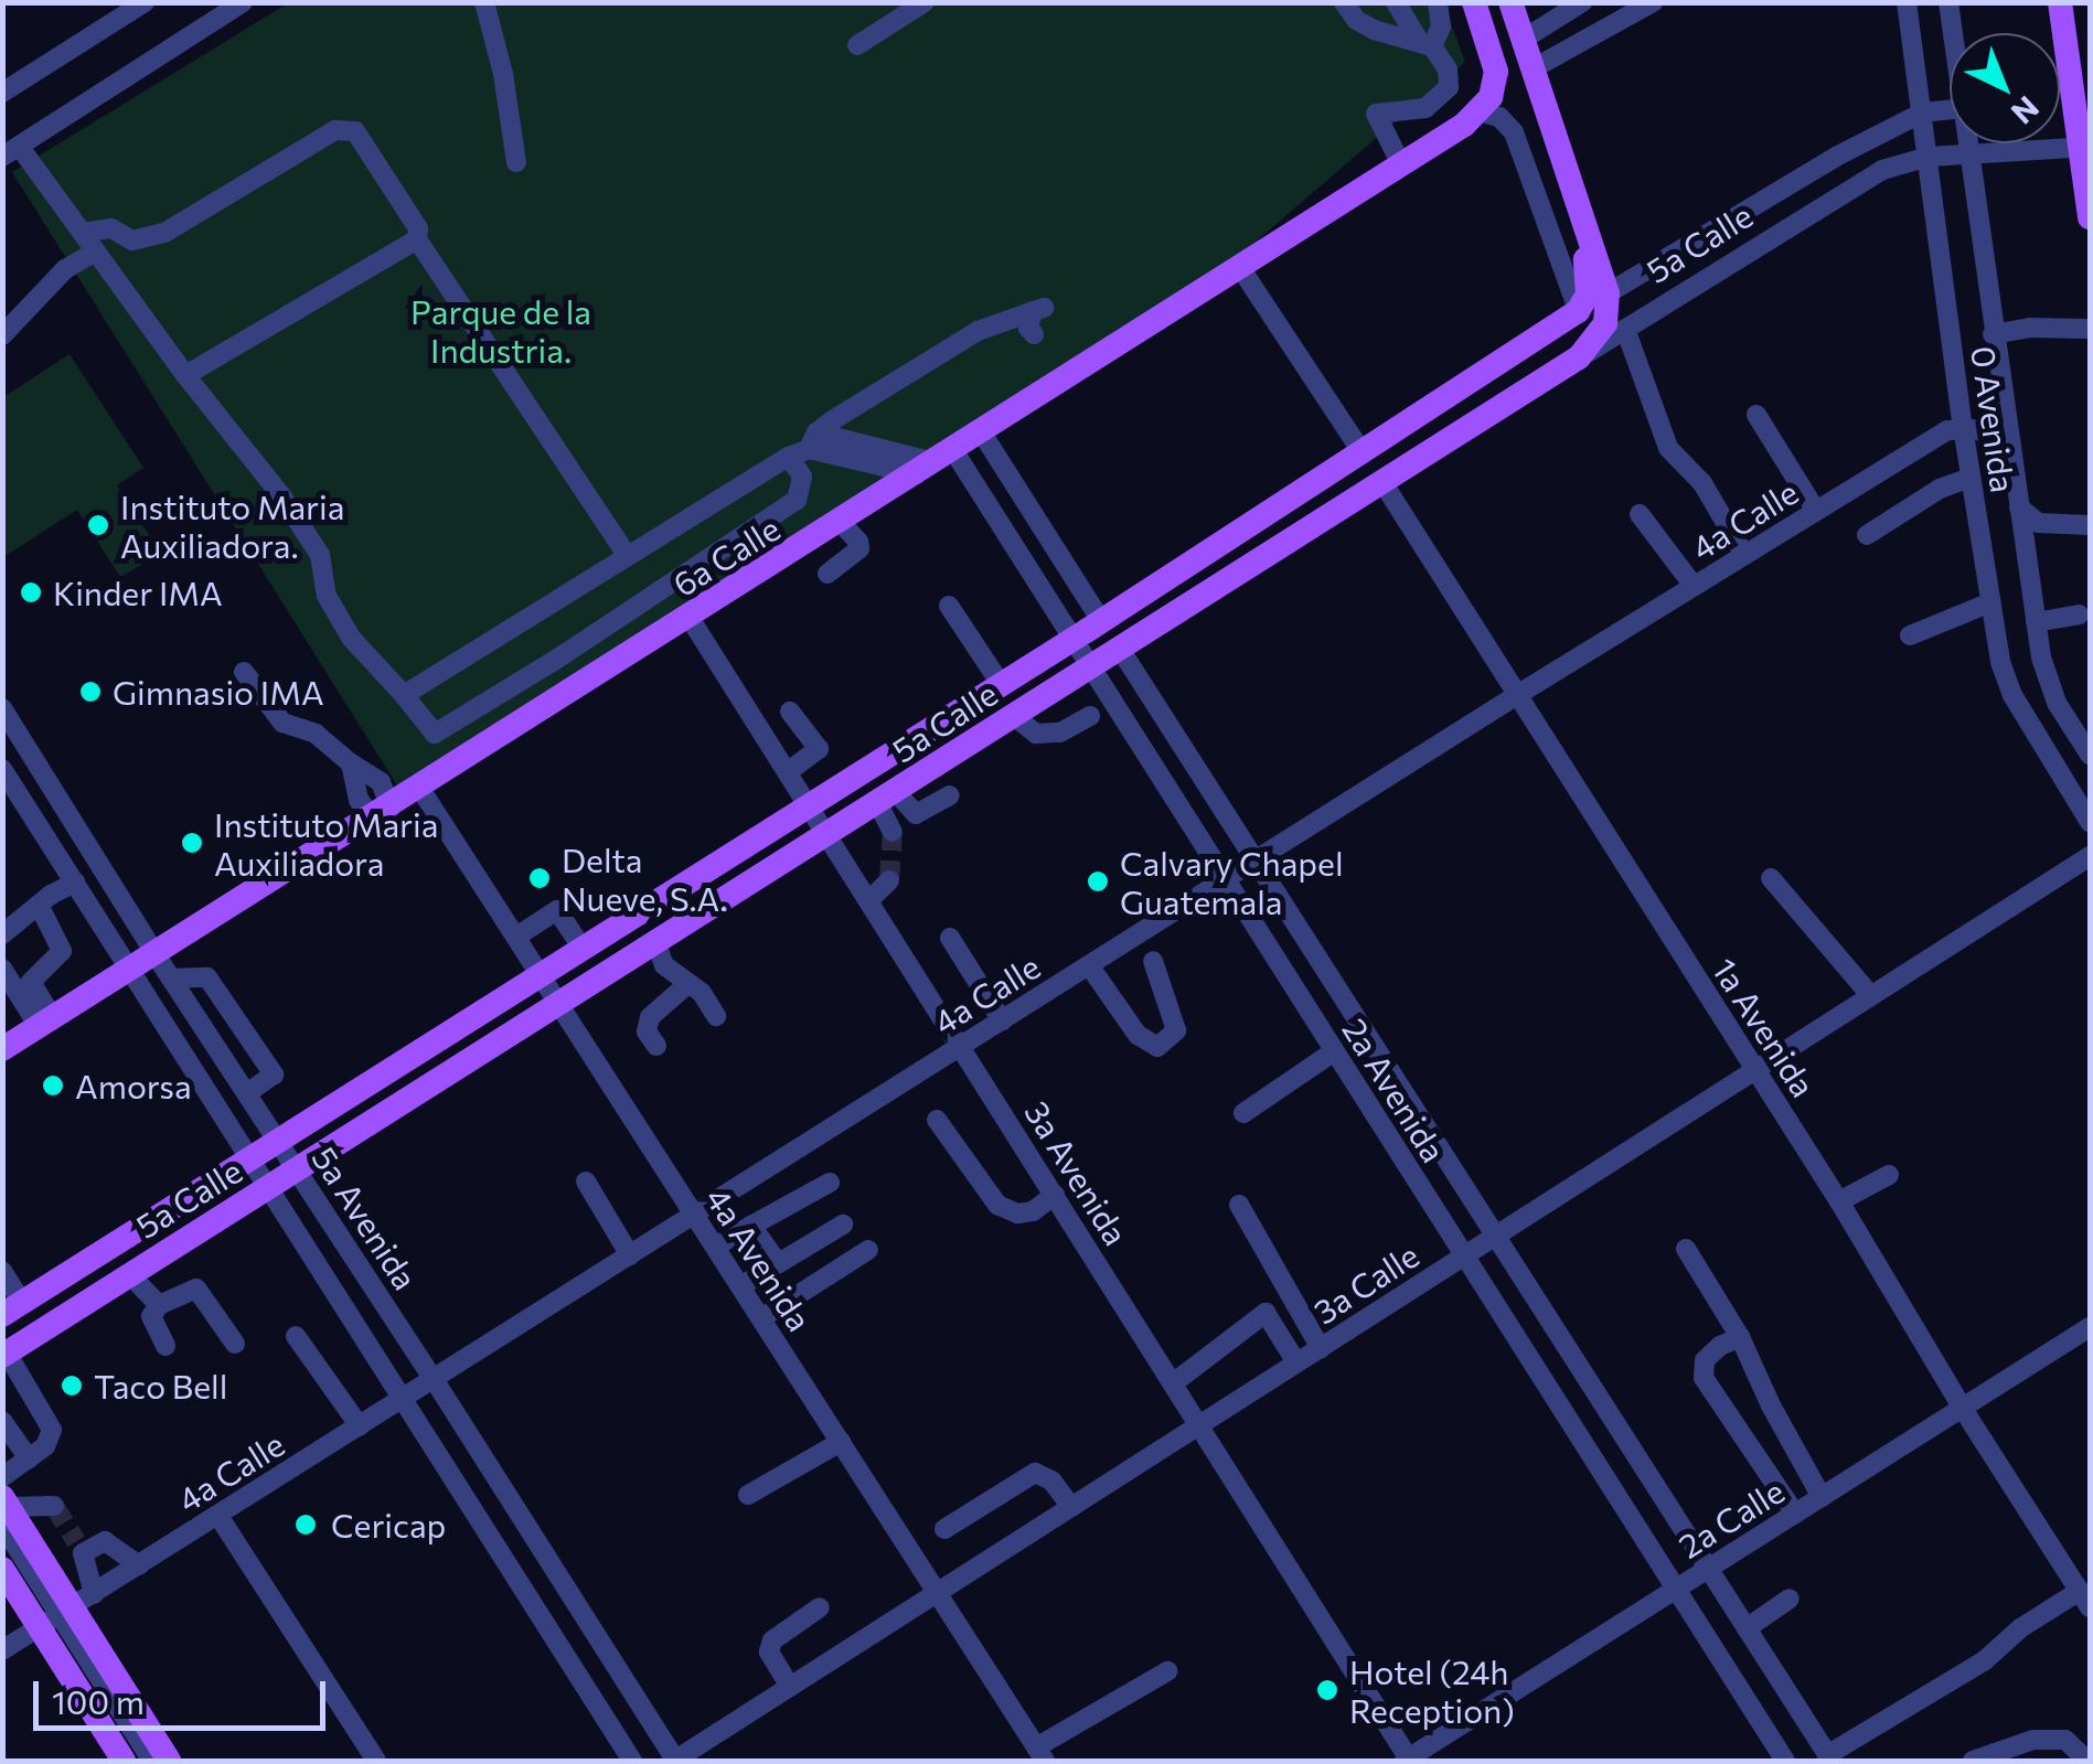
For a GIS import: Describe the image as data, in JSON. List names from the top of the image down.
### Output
{
  "streets": {
    "main road": ["5a Calle", "6a Calle"],
    "street": [
      "0 Avenida",
      "4a Calle",
      "1a Avenida",
      "2a Avenida",
      "3a Avenida",
      "5a Avenida",
      "4a Avenida",
      "3a Calle",
      "2a Calle"
    ]
  },
  "crossings": [
    ["5a Calle", "0 Avenida"],
    ["5a Calle", "1a Avenida"],
    ["5a Calle", "2a Avenida"],
    ["5a Calle", "3a Avenida"],
    ["5a Calle", "5a Avenida"],
    ["5a Calle", "4a Avenida"],
    ["0 Avenida", "4a Calle"],
    ["4a Calle", "1a Avenida"],
    ["4a Calle", "2a Avenida"],
    ["4a Calle", "3a Avenida"],
    ["4a Calle", "5a Avenida"],
    ["4a Calle", "4a Avenida"],
    ["6a Calle", "2a Avenida"],
    ["6a Calle", "3a Avenida"],
    ["6a Calle", "5a Avenida"],
    ["6a Calle", "4a Avenida"],
    ["1a Avenida", "3a Calle"],
    ["1a Avenida", "2a Calle"],
    ["2a Avenida", "3a Calle"],
    ["2a Avenida", "2a Calle"],
    ["3a Avenida", "3a Calle"],
    ["3a Avenida", "2a Calle"],
    ["5a Avenida", "3a Calle"],
    ["4a Avenida", "3a Calle"]
  ],
  "parks": ["Parque de la Industria."],
  "places": [
    "Instituto Maria Auxiliadora.",
    "Kinder IMA",
    "Gimnasio IMA",
    "Instituto Maria Auxiliadora",
    "Delta Nueve, S.A.",
    "Calvary Chapel Guatemala",
    "Amorsa",
    "Taco Bell",
    "Cericap",
    "Hotel (24h Reception)"
  ],
  "scale_bar": "100 m",
  "north": "bottom right"
}
